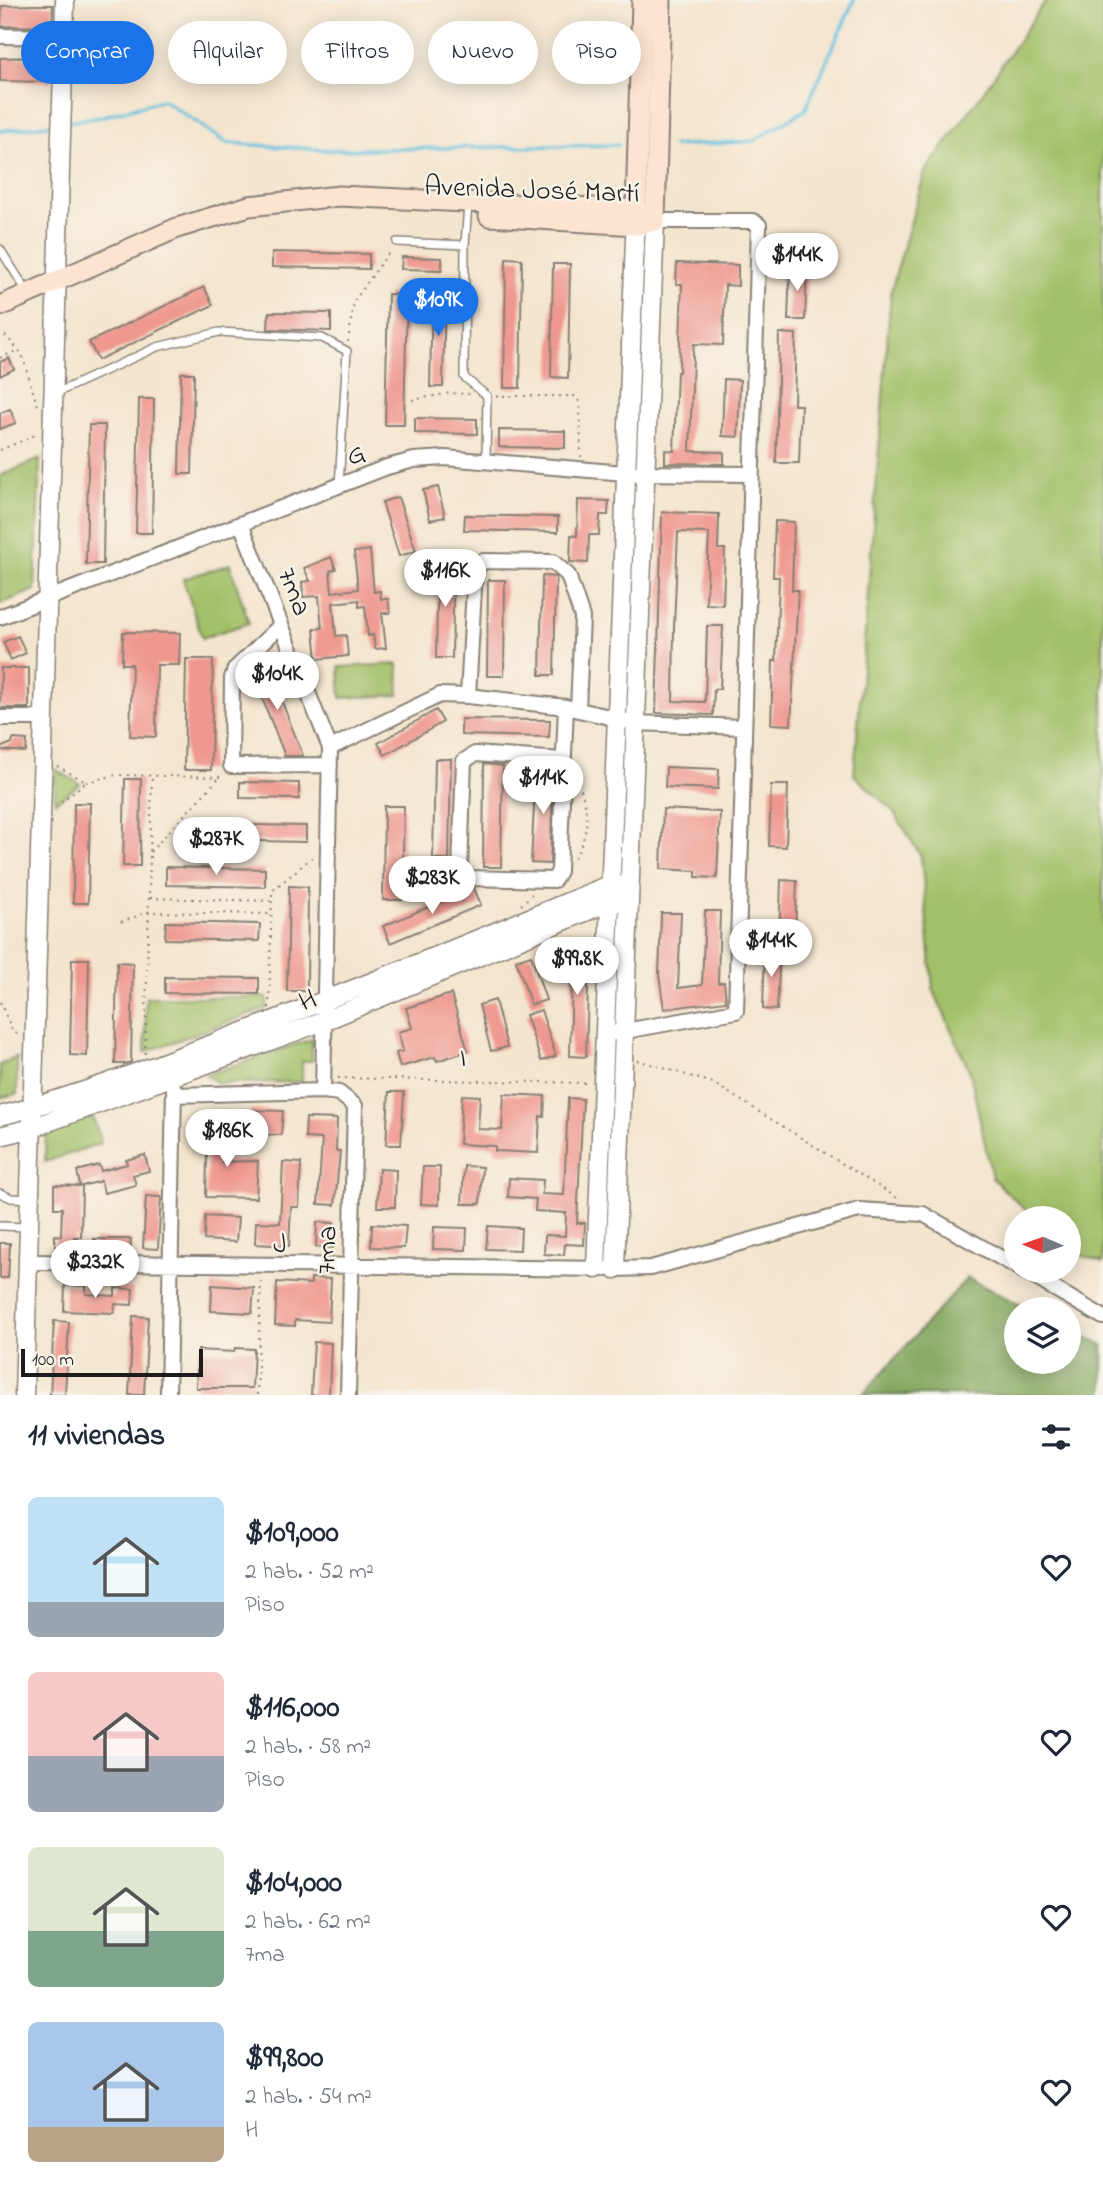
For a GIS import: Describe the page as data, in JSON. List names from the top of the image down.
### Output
{
  "streets": {
    "main road": ["Avenida José Martí"],
    "street": [
      "G",
      "7ma",
      "H",
      "J"
    ],
    "path": ["I"]
  },
  "crossings": [
    ["G", "7ma"],
    ["7ma", "H"],
    ["7ma", "I"],
    ["7ma", "J"]
  ],
  "scale_bar": "100 m",
  "north": "left",
  "page": {
    "chip": [
      "Comprar",
      "Alquilar",
      "Filtros",
      "Nuevo",
      "Piso"
    ],
    "price": [
      "$144K",
      "$109K",
      "$116K",
      "$104K",
      "$114K",
      "$287K",
      "$283K",
      "$144K",
      "$99.8K",
      "$186K",
      "$232K"
    ],
    "scale": "100 m",
    "heading": "11 viviendas",
    "list": [
      {
        "name": "$109,000",
        "note": "2 hab. · 52 m² · Piso"
      },
      {
        "name": "$116,000",
        "note": "2 hab. · 58 m² · Piso"
      },
      {
        "name": "$104,000",
        "note": "2 hab. · 62 m² · 7ma"
      },
      {
        "name": "$99,800",
        "note": "2 hab. · 54 m² · H"
      }
    ]
  }
}
